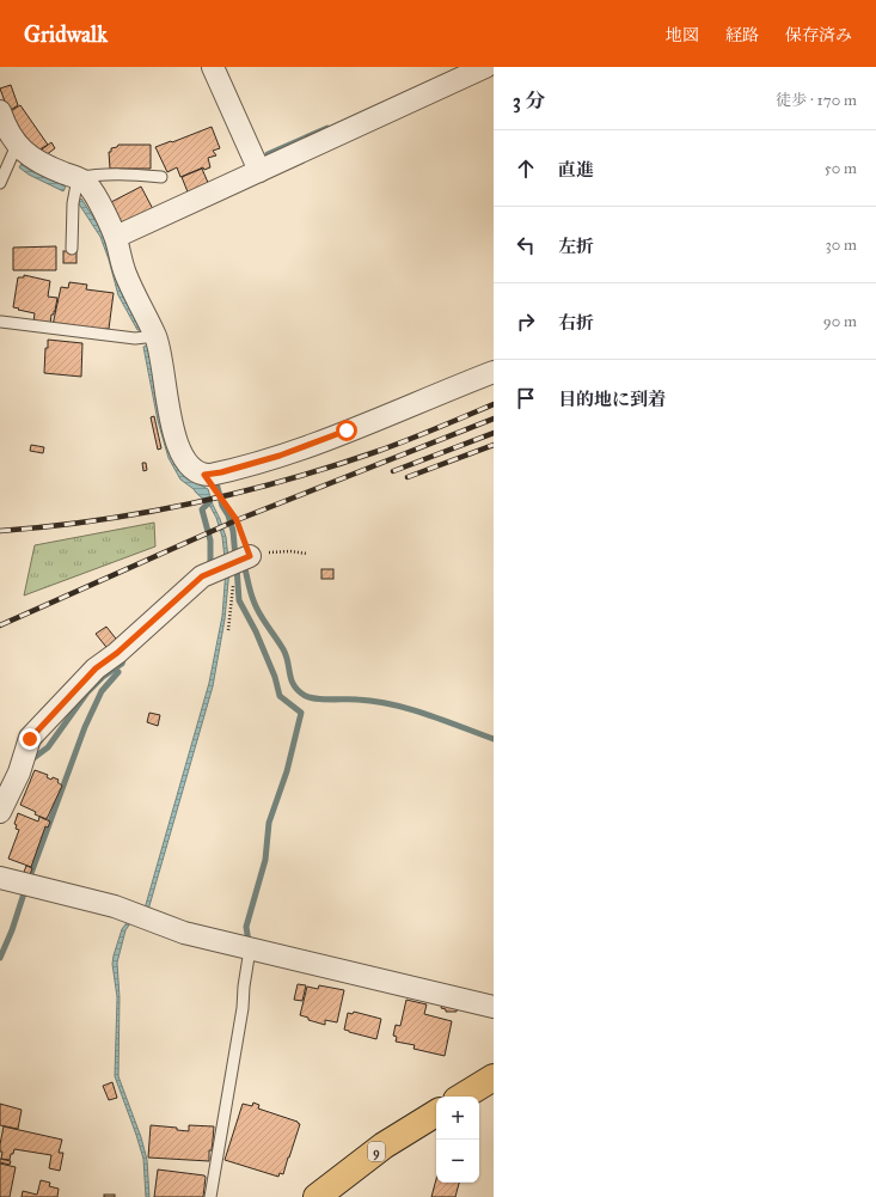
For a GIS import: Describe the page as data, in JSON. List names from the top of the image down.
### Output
{
  "streets": {
    "highway": ["9"]
  },
  "page": {
    "header": "Gridwalk",
    "nav": ["地図", "経路", "保存済み"],
    "heading": ["3 分", "徒歩 · 170 m"],
    "list": [
      ["直進", "50 m"],
      ["左折", "30 m"],
      ["右折", "90 m"],
      "目的地に到着"
    ],
    "map_buttons": ["+", "−"]
  }
}
